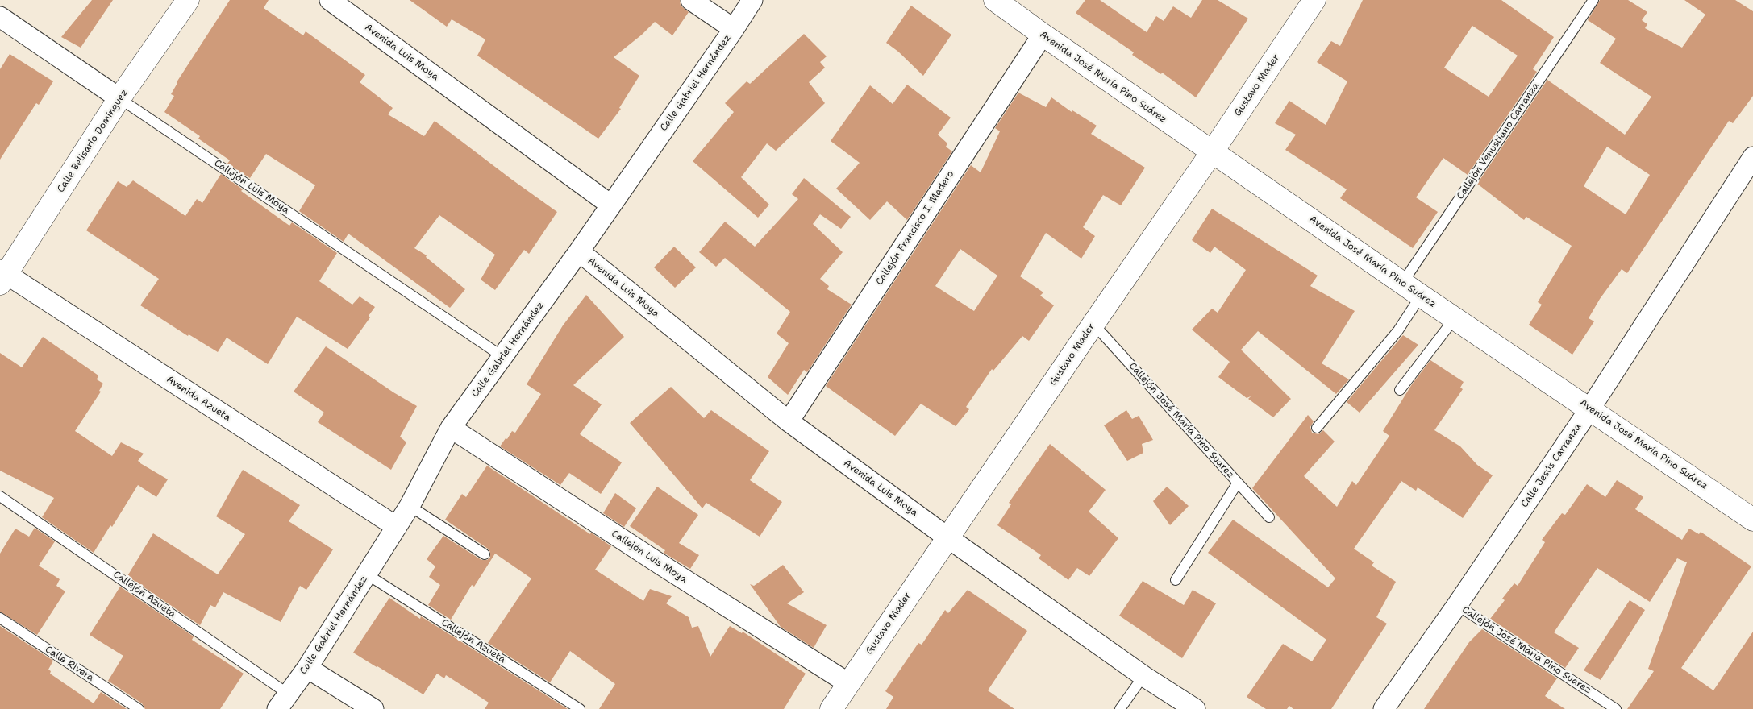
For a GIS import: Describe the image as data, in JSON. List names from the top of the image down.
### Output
{
  "streets": {
    "street": [
      "Avenida Luis Moya",
      "Avenida José María Pino Suárez",
      "Calle Gabriel Hernández",
      "Gustavo Mader",
      "Calle Belisario Domínguez",
      "Callejón Luis Moya",
      "Callejón Francisco I. Madero",
      "Avenida Azueta",
      "Calle Jesús Carranza"
    ],
    "lane": [
      "Callejón Venustiano Carranza",
      "Callejón José María Pino Suarez",
      "Callejón Azueta",
      "Calle Rivera"
    ]
  },
  "crossings": [
    ["Avenida Luis Moya", "Calle Gabriel Hernández"],
    ["Avenida Luis Moya", "Gustavo Mader"],
    ["Avenida Luis Moya", "Callejón Francisco I. Madero"],
    ["Avenida José María Pino Suárez", "Gustavo Mader"],
    ["Avenida José María Pino Suárez", "Callejón Venustiano Carranza"],
    ["Avenida José María Pino Suárez", "Callejón Francisco I. Madero"],
    ["Avenida José María Pino Suárez", "Calle Jesús Carranza"],
    ["Calle Gabriel Hernández", "Callejón Luis Moya"],
    ["Calle Gabriel Hernández", "Avenida Azueta"],
    ["Calle Gabriel Hernández", "Callejón Azueta"],
    ["Gustavo Mader", "Callejón Luis Moya"],
    ["Gustavo Mader", "Callejón José María Pino Suarez"],
    ["Calle Belisario Domínguez", "Callejón Luis Moya"],
    ["Calle Belisario Domínguez", "Avenida Azueta"],
    ["Callejón José María Pino Suarez", "Calle Jesús Carranza"]
  ]
}
